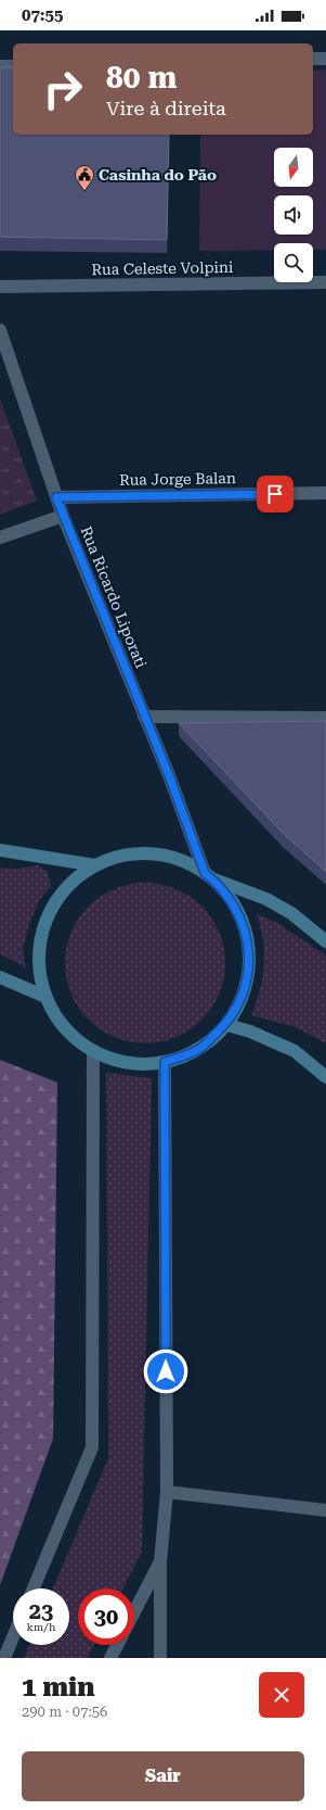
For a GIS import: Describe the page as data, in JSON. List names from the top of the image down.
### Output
{
  "streets": {
    "street": ["Rua Celeste Volpini", "Rua Jorge Balan", "Rua Ricardo Liporati"]
  },
  "crossings": [
    ["Rua Jorge Balan", "Rua Ricardo Liporati"]
  ],
  "places": {
    "public building": ["Casinha do Pão"]
  },
  "north": "bottom",
  "page": {
    "status": "07:55",
    "turn": ["80 m", "Vire à direita"],
    "speed": "23 km/h",
    "limit": "30",
    "heading": ["1 min", "290 m · 07:56"],
    "buttons": "Sair"
  }
}
